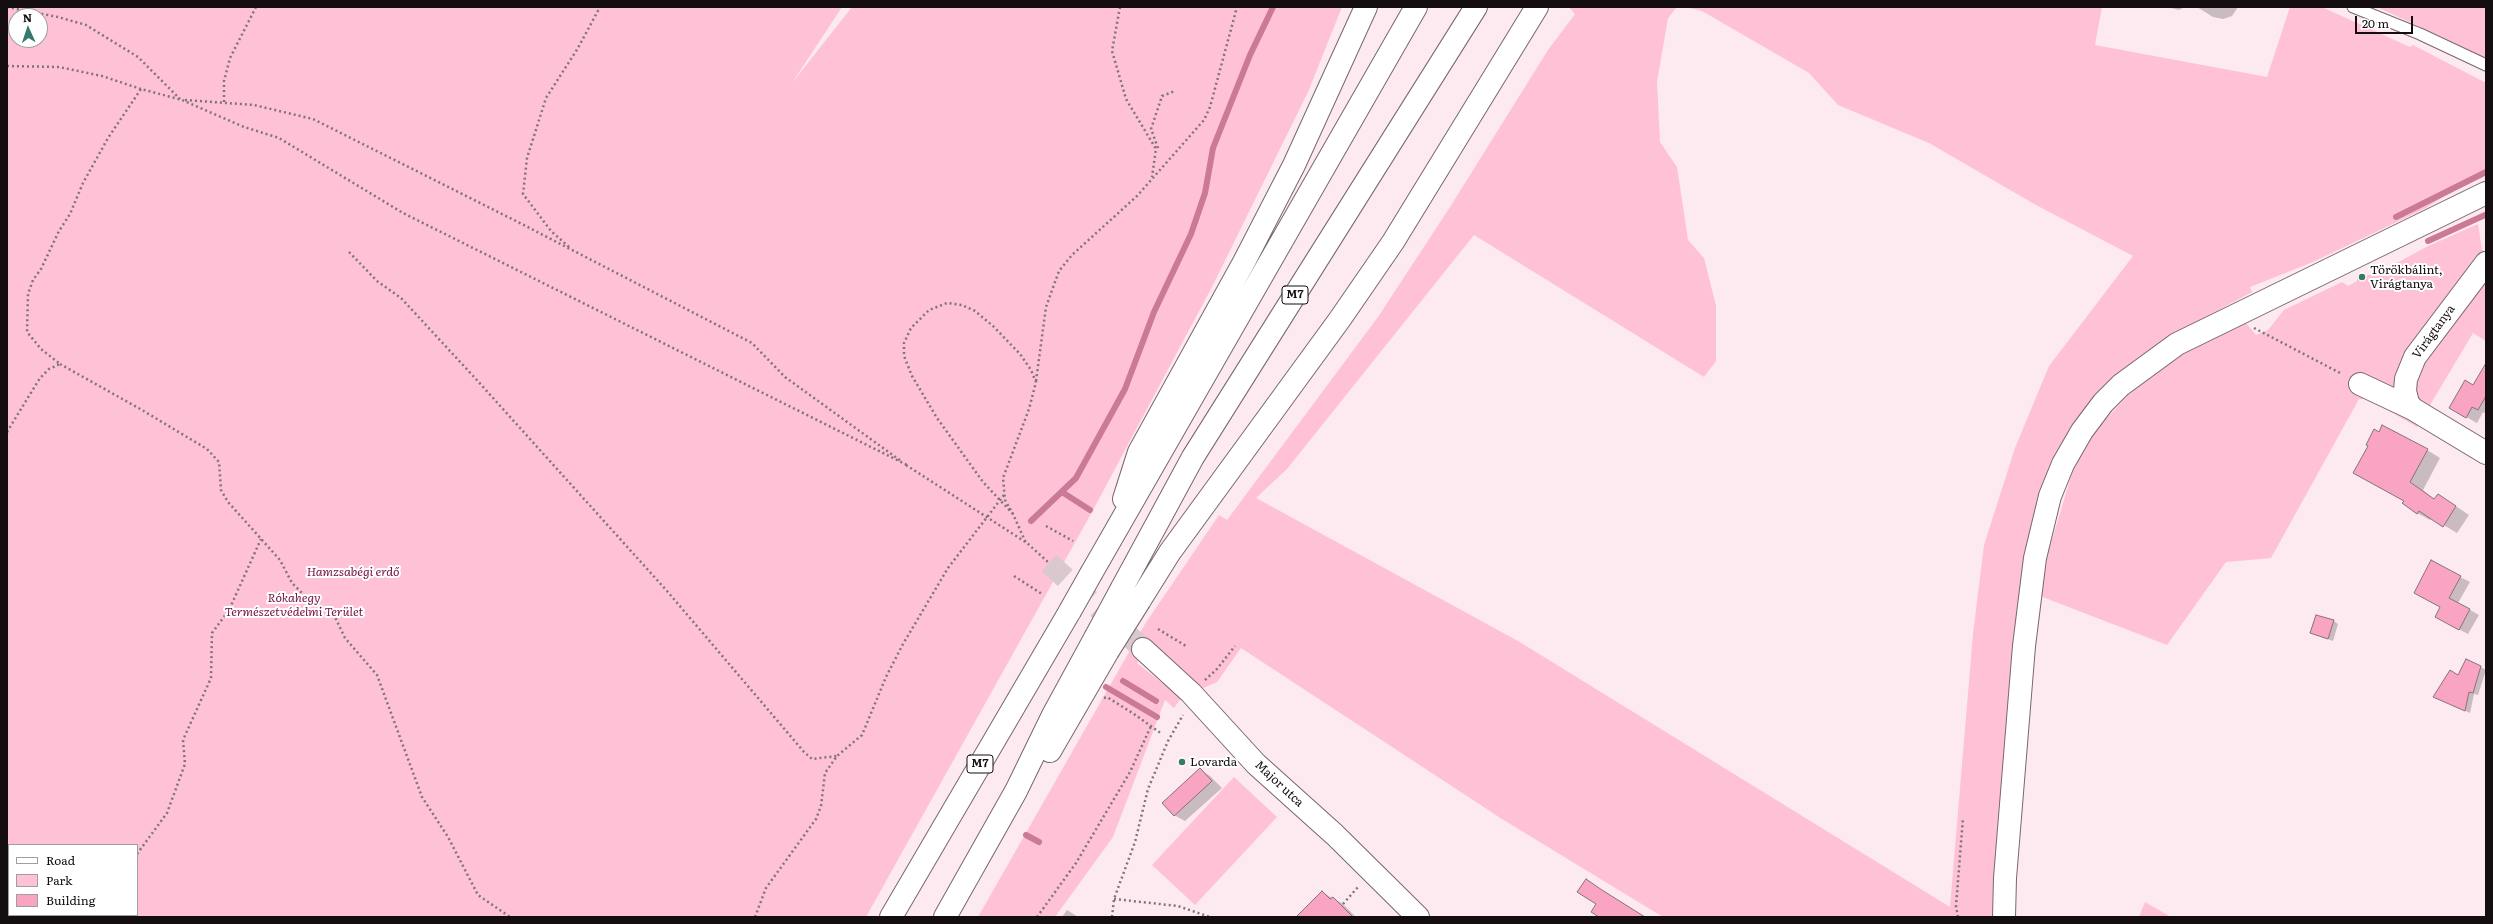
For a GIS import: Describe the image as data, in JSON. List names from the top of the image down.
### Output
{
  "streets": {
    "main road": ["M7", "Virágtanya", "Major utca"]
  },
  "parks": ["Hamzsabégi erdő", "Rókahegy Természetvédelmi Terület"],
  "places": ["Törökbálint, Virágtanya", "Lovarda"],
  "legend": ["Road", "Park", "Building"],
  "scale_bar": "20 m",
  "north": "top"
}
